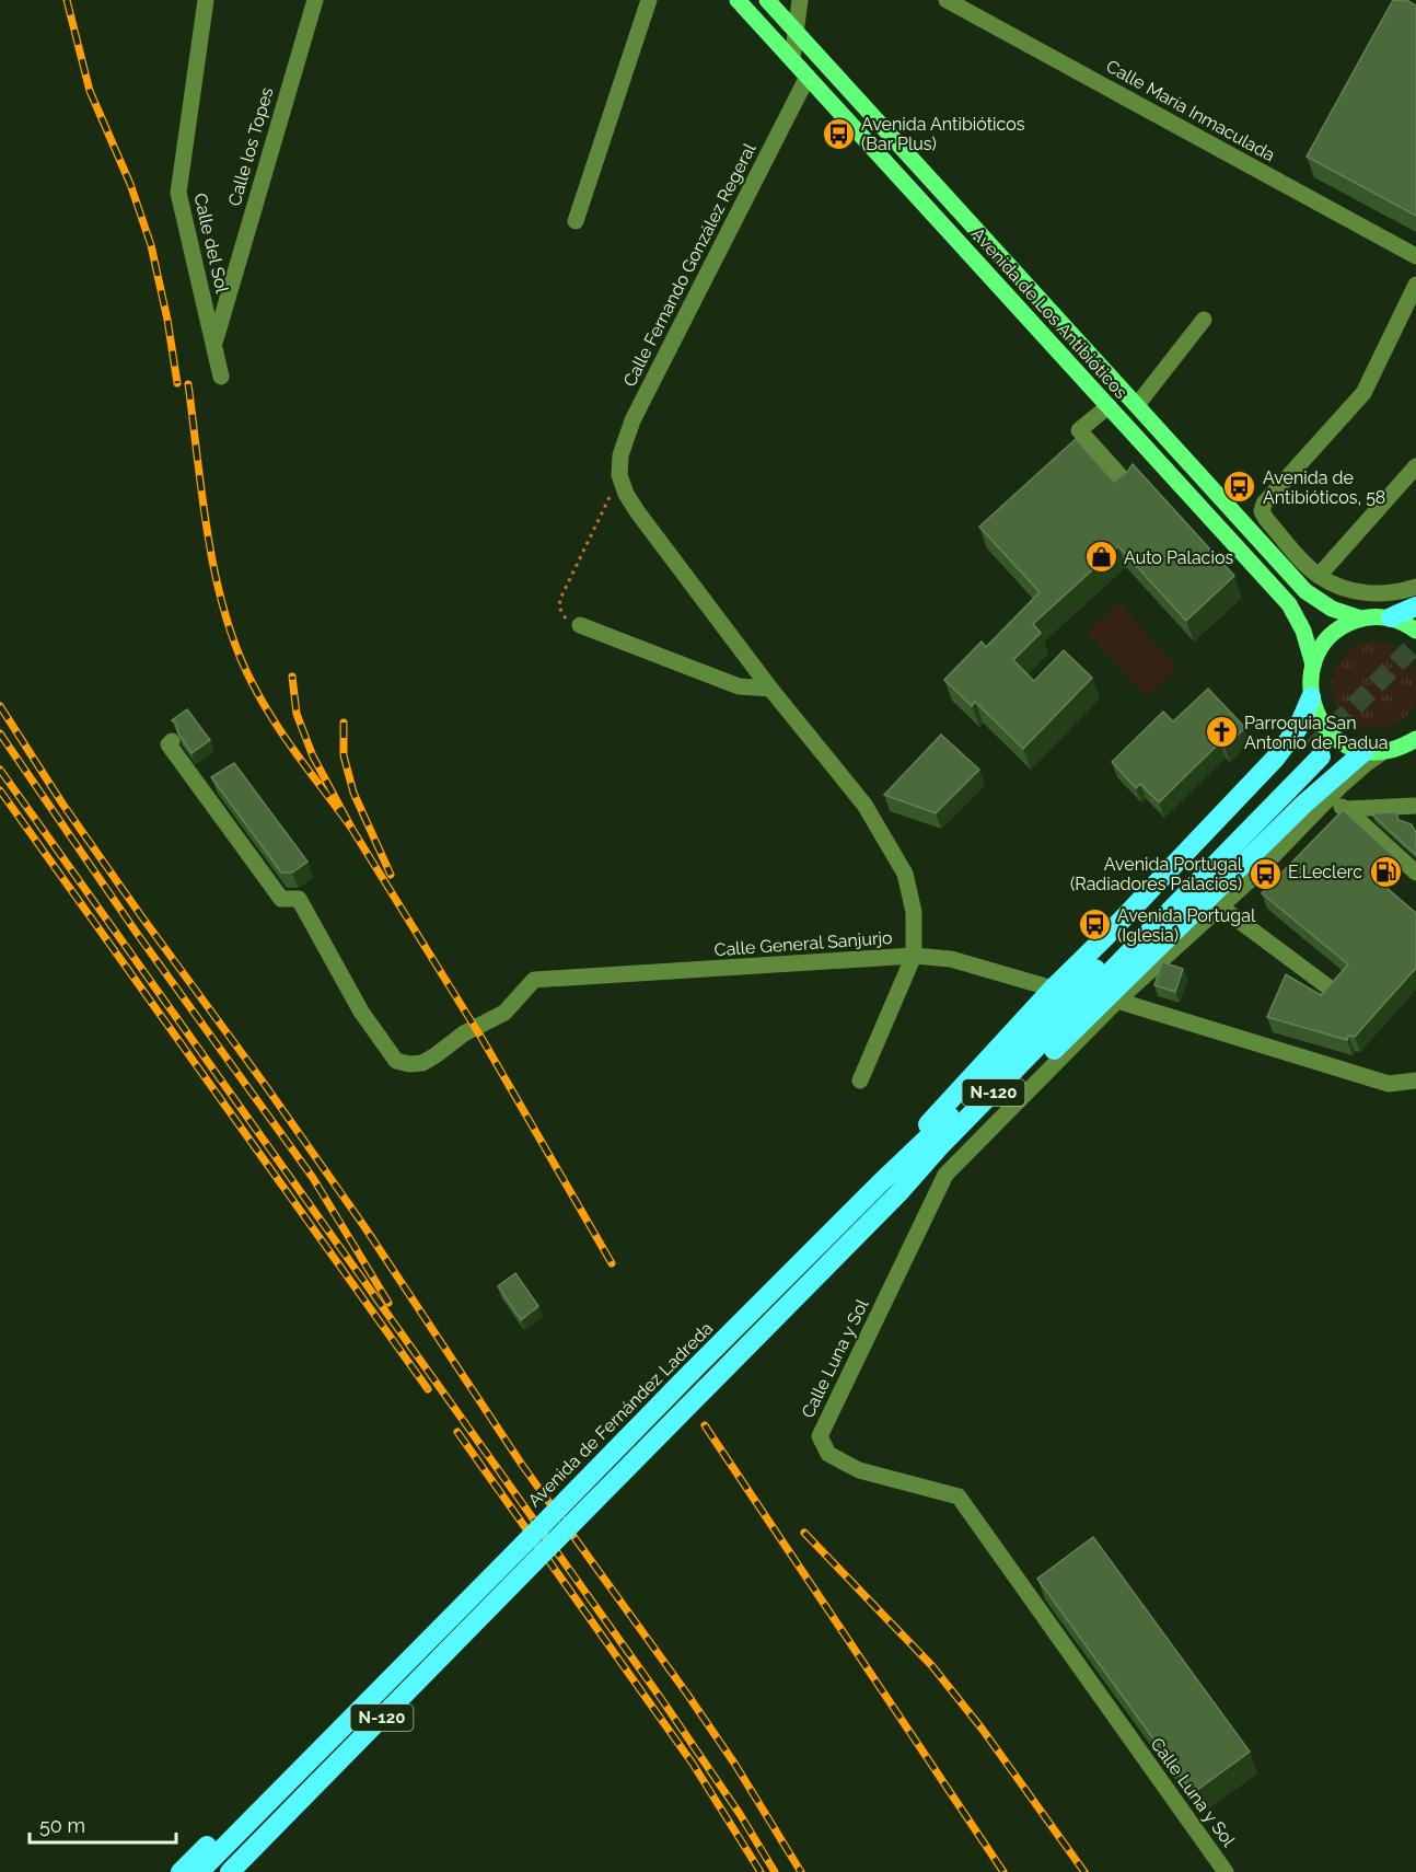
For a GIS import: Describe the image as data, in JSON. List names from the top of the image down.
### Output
{
  "streets": {
    "highway": ["N-120", "Avenida de Fernández Ladreda"],
    "main road": ["Avenida de Los Antibióticos"],
    "street": [
      "Calle María Inmaculada",
      "Calle los Topes",
      "Calle del Sol",
      "Calle Fernando González Regeral",
      "Calle General Sanjurjo",
      "Calle Luna y Sol"
    ]
  },
  "crossings": [
    ["Calle los Topes", "Calle del Sol"],
    ["Calle Fernando González Regeral", "Avenida de Los Antibióticos"],
    ["N-120", "Avenida de Fernández Ladreda"]
  ],
  "places": {
    "bus stop": [
      "Avenida Antibióticos (Bar Plus)",
      "Avenida de Antibióticos, 58",
      "Avenida Portugal (Radiadores Palacios)",
      "Avenida Portugal (Iglesia)"
    ],
    "shop": ["Auto Palacios"],
    "church": ["Parroquia San Antonio de Padua"],
    "fuel station": ["E.Leclerc"]
  },
  "scale_bar": "50 m"
}
